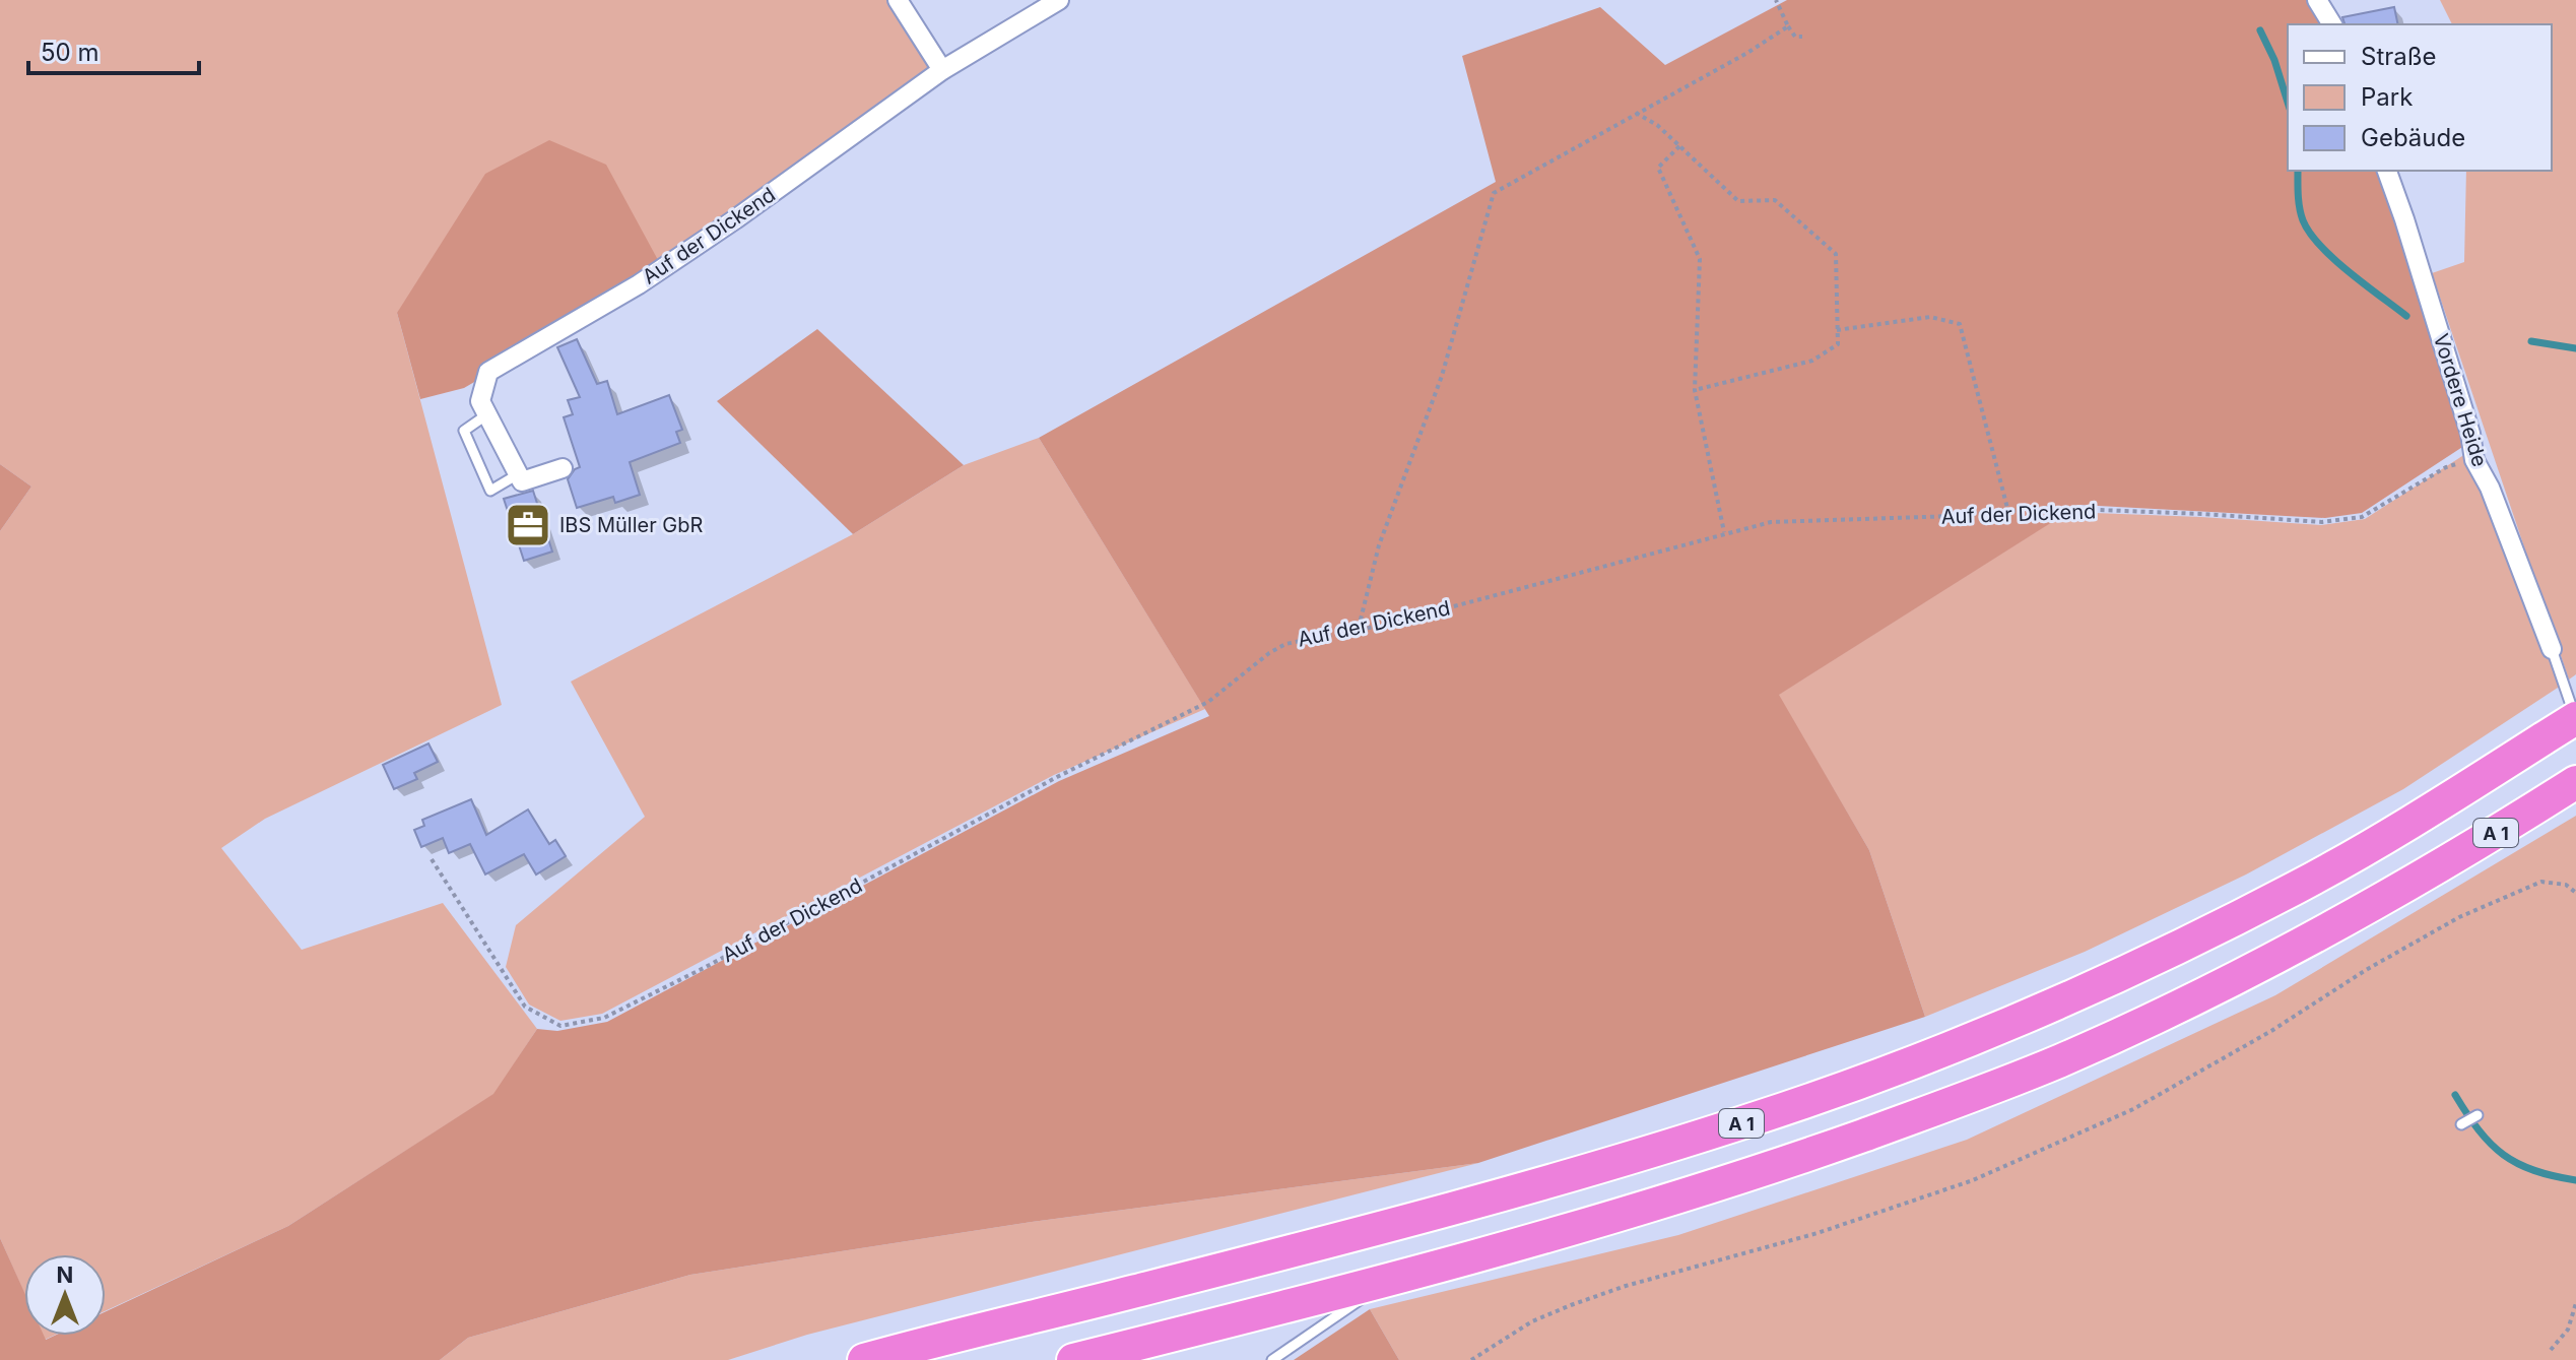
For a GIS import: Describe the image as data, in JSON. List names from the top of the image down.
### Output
{
  "streets": {
    "highway": ["A 1"],
    "street": ["Auf der Dickend", "Vordere Heide"]
  },
  "crossings": [
    ["Auf der Dickend", "Vordere Heide"],
    ["Vordere Heide", "A 1"]
  ],
  "places": {
    "office": ["IBS Müller GbR"]
  },
  "legend": ["Straße", "Park", "Gebäude"],
  "scale_bar": "50 m",
  "north": "top"
}
